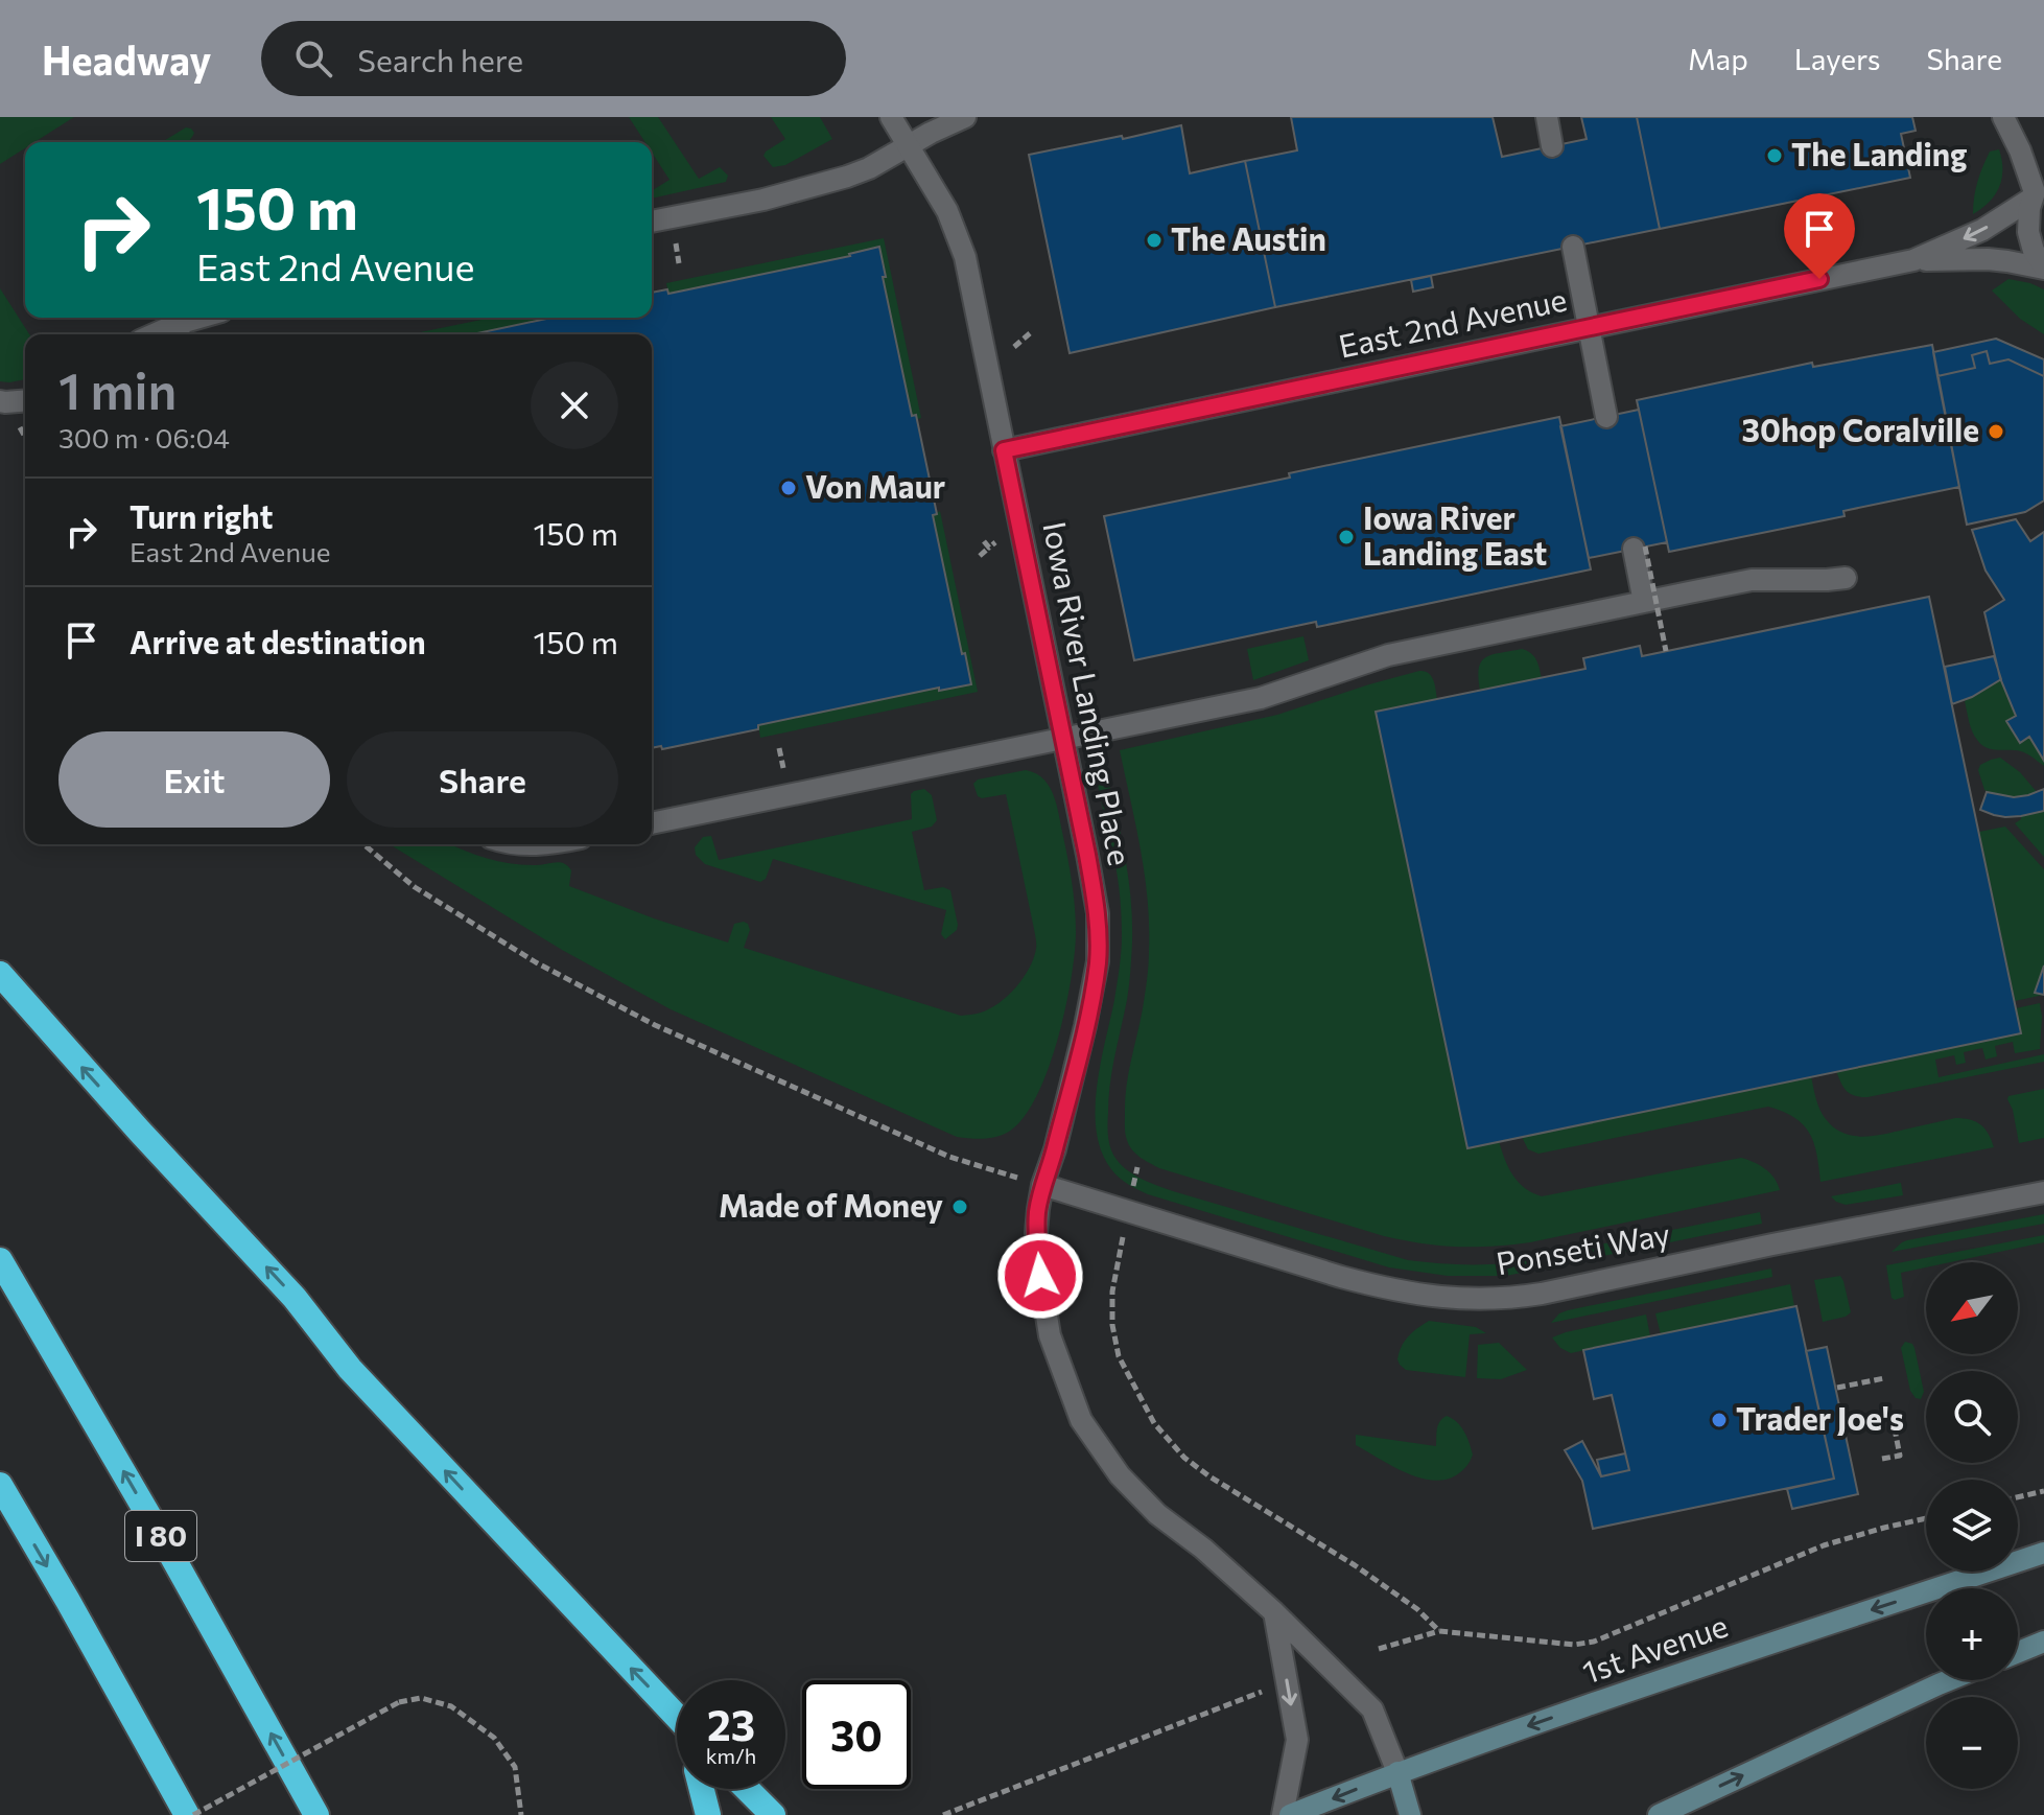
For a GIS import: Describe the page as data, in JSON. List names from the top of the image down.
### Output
{
  "streets": {
    "highway": ["I 80"],
    "main road": ["1st Avenue"],
    "street": ["East 2nd Avenue", "Iowa River Landing Place", "Ponseti Way"]
  },
  "crossings": [
    ["East 2nd Avenue", "Iowa River Landing Place"],
    ["Iowa River Landing Place", "Ponseti Way"],
    ["Iowa River Landing Place", "1st Avenue"]
  ],
  "places": [
    "The Landing",
    "The Austin",
    "30hop Coralville",
    "Von Maur",
    "Iowa River Landing East",
    "Made of Money",
    "Trader Joe's"
  ],
  "north": "bottom left",
  "page": {
    "header": "Headway",
    "search": "Search here",
    "nav": ["Map", "Layers", "Share"],
    "turn": ["150 m", "East 2nd Avenue"],
    "heading": ["1 min", "300 m · 06:04"],
    "list": [
      {
        "name": "Turn right",
        "note": "East 2nd Avenue",
        "value": "150 m"
      },
      {
        "name": "Arrive at destination",
        "value": "150 m"
      }
    ],
    "buttons": ["Exit", "Share"],
    "map_buttons": ["+", "−"],
    "speed": "23 km/h",
    "limit": "30"
  }
}
